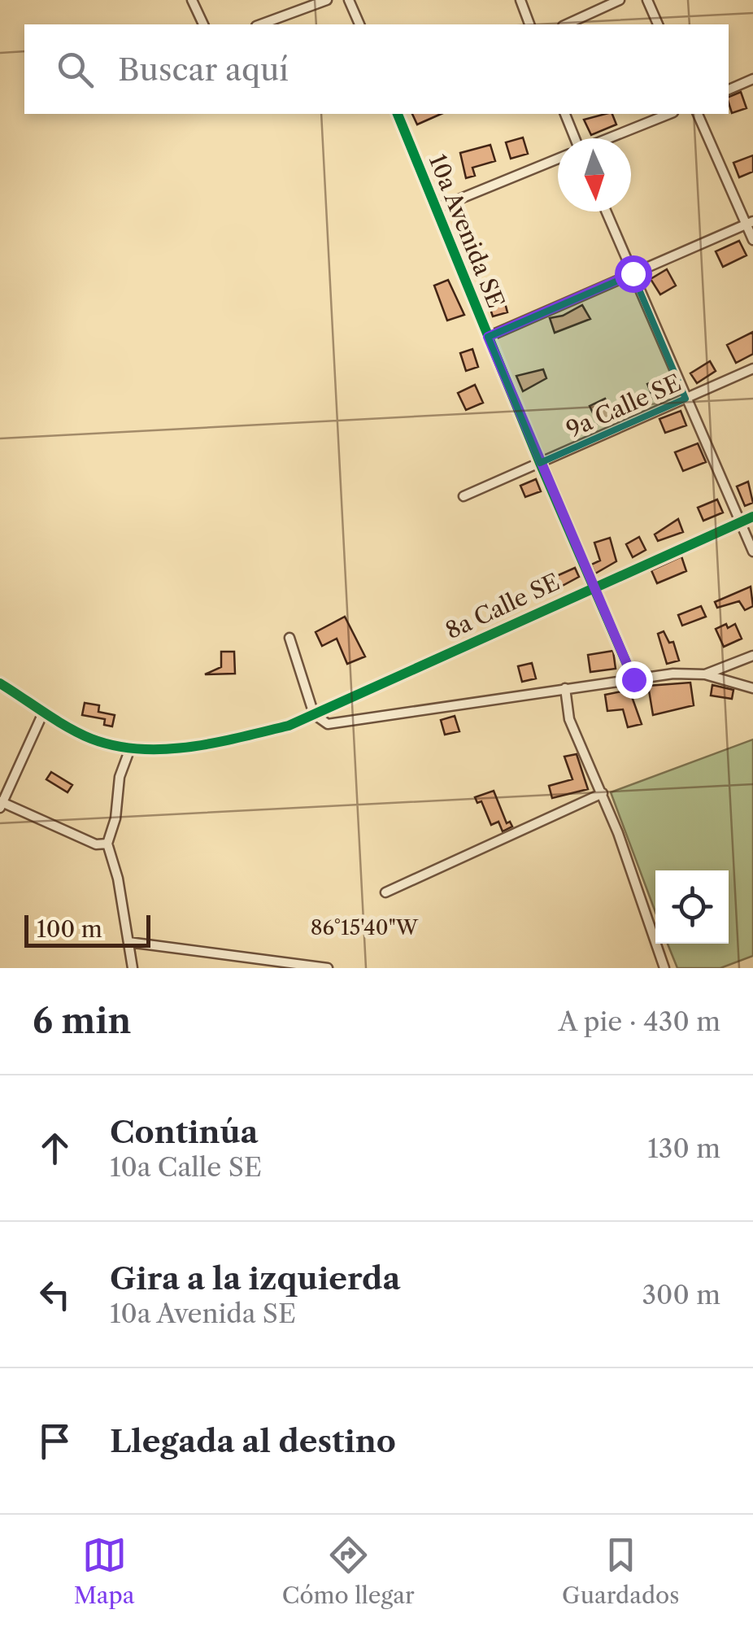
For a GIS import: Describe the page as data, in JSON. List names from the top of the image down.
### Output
{
  "streets": {
    "street": ["10a Avenida SE", "9a Calle SE", "8a Calle SE"]
  },
  "crossings": [
    ["10a Avenida SE", "9a Calle SE"],
    ["10a Avenida SE", "8a Calle SE"]
  ],
  "scale_bar": "100 m",
  "north": "bottom",
  "page": {
    "search": "Buscar aquí",
    "scale": "100 m",
    "heading": ["6 min", "A pie · 430 m"],
    "list": [
      ["Continúa", "10a Calle SE", "130 m"],
      ["Gira a la izquierda", "10a Avenida SE", "300 m"],
      "Llegada al destino"
    ],
    "nav": ["Mapa", "Cómo llegar", "Guardados"]
  },
  "coordinates": ["86°15'40\"W"]
}
